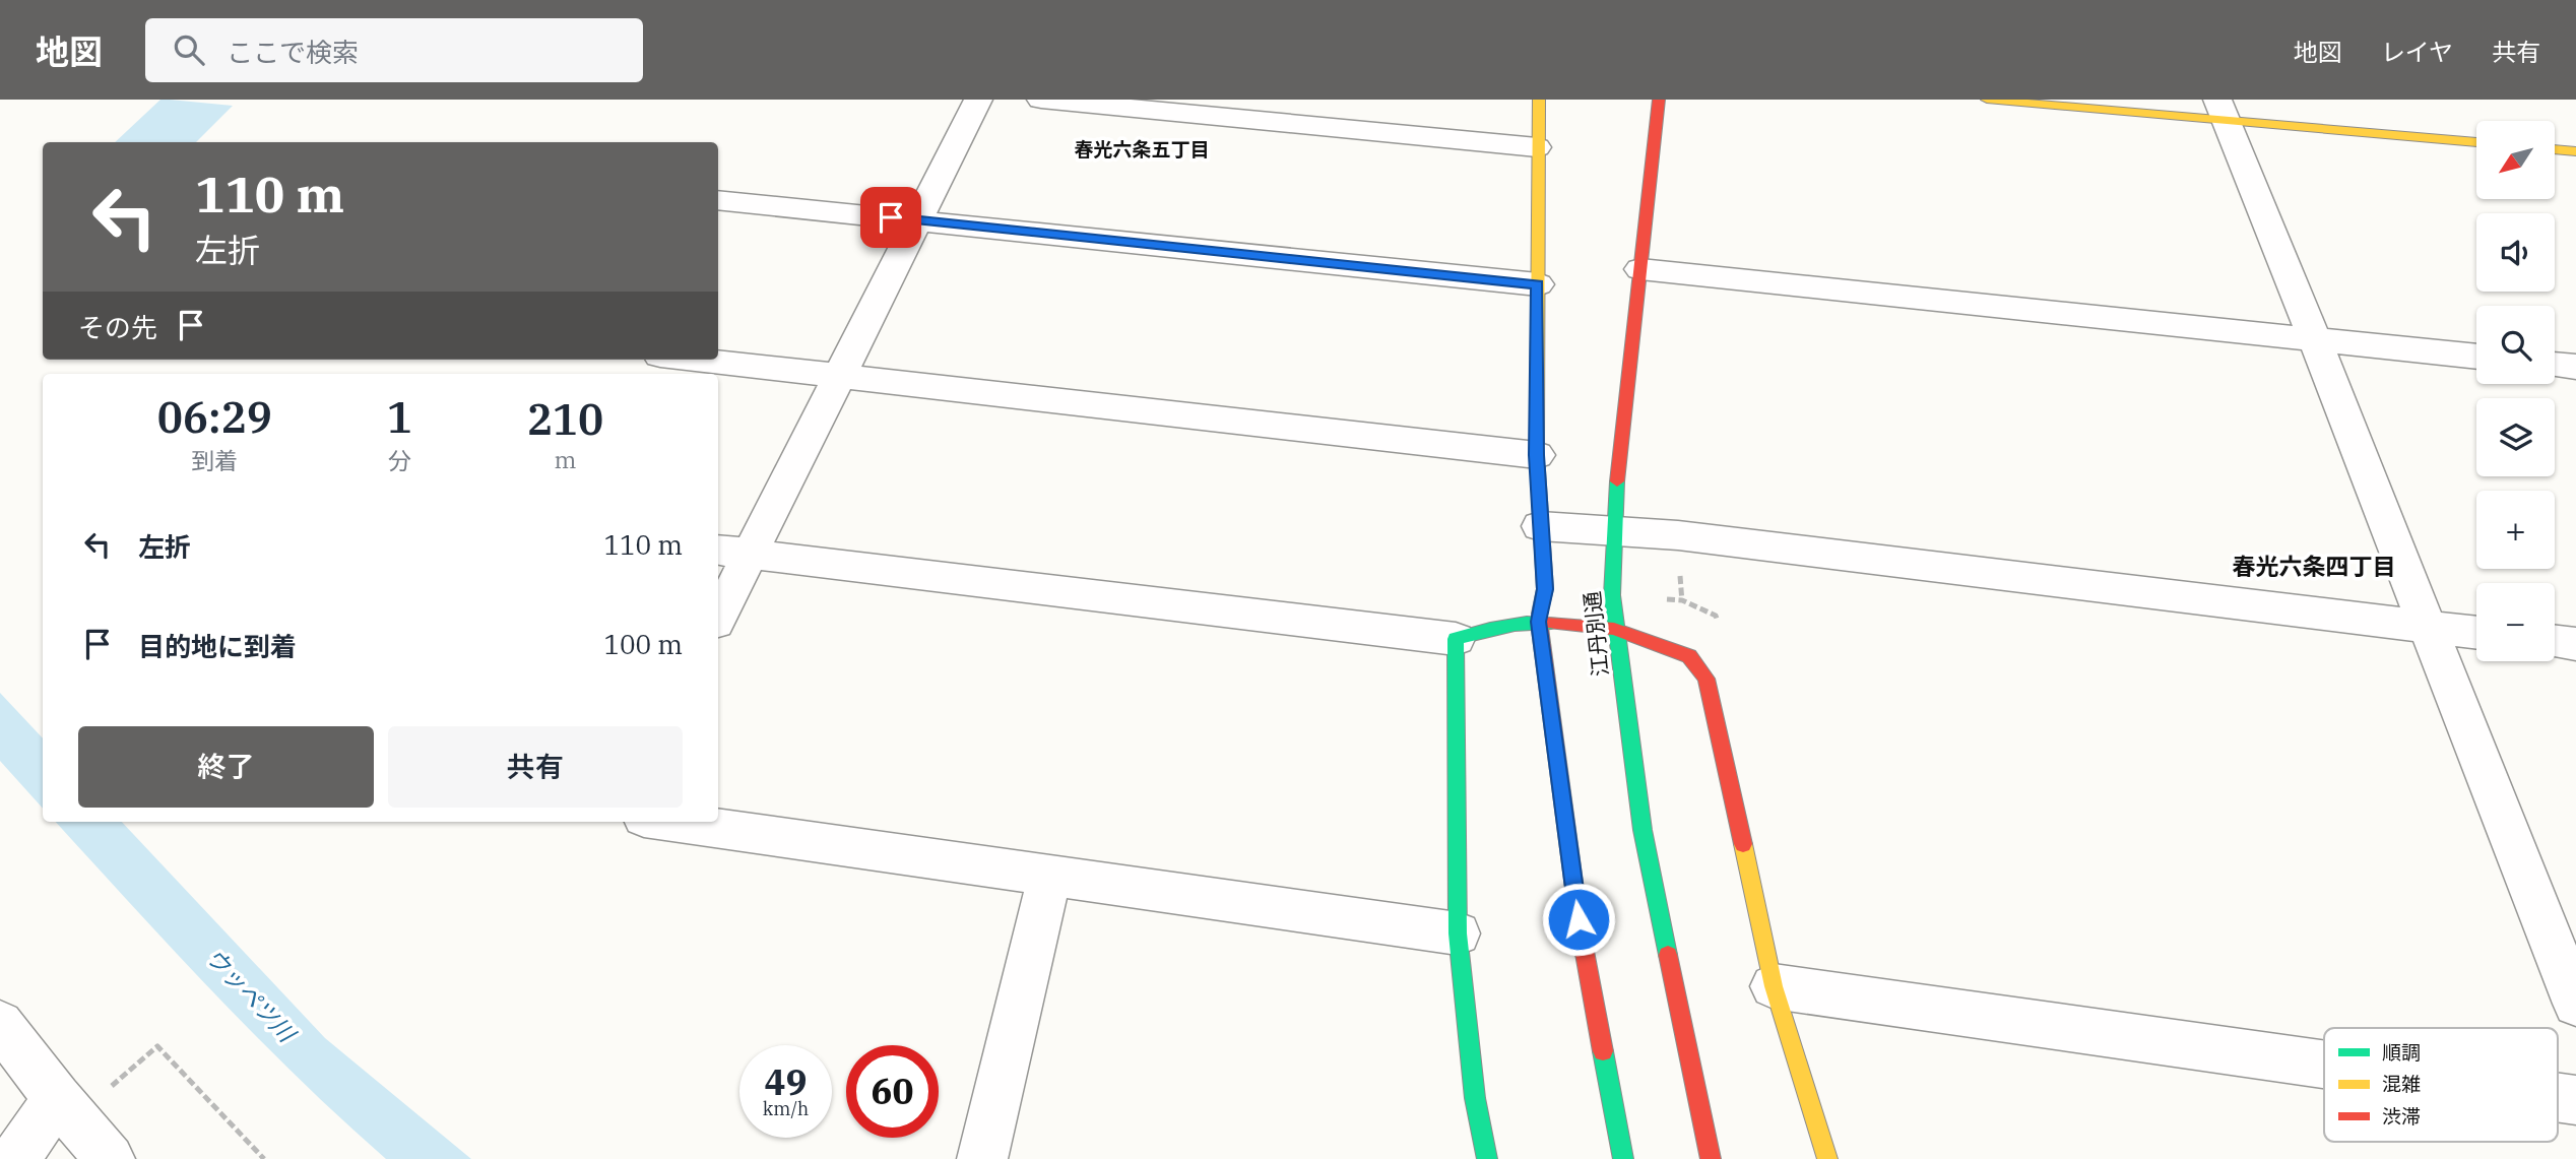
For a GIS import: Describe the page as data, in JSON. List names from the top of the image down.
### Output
{
  "streets": {
    "main road": ["江丹別通"]
  },
  "districts": ["春光六条五丁目", "春光六条四丁目"],
  "water": ["ウッペツ川"],
  "legend": ["順調", "混雑", "渋滞"],
  "north": "bottom left",
  "page": {
    "header": "地図",
    "search": "ここで検索",
    "nav": ["地図", "レイヤ", "共有"],
    "map_buttons": ["+", "−"],
    "turn": ["110 m", "左折"],
    "then": "その先",
    "eta": [
      "06:29",
      "到着",
      "1",
      "分",
      "210",
      "m"
    ],
    "list": [
      {
        "name": "左折",
        "value": "110 m"
      },
      {
        "name": "目的地に到着",
        "value": "100 m"
      }
    ],
    "buttons": ["終了", "共有"],
    "speed": "49 km/h",
    "limit": "60"
  }
}
